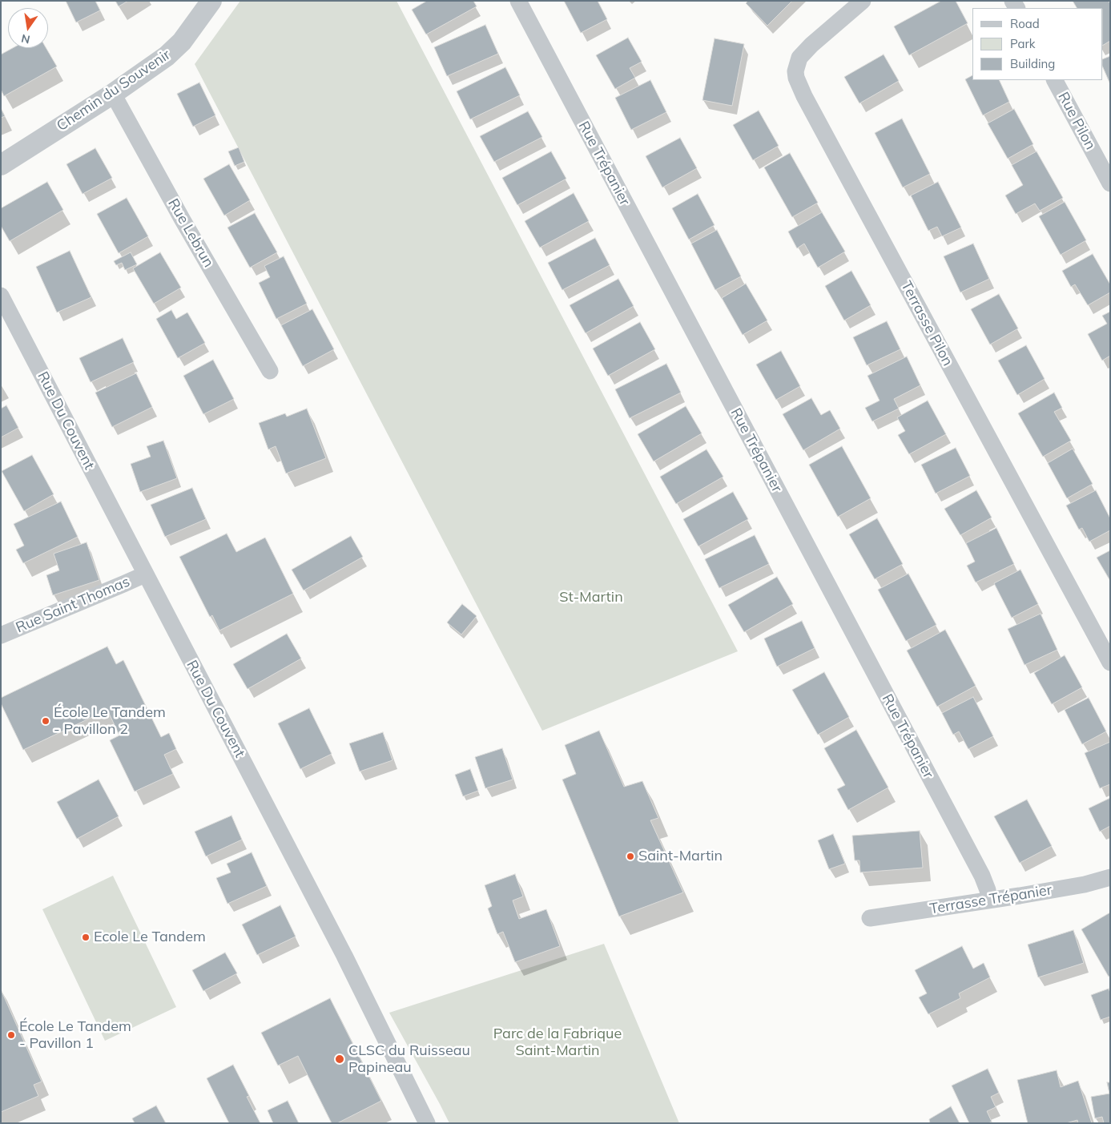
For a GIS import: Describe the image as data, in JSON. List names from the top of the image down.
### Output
{
  "streets": {
    "street": [
      "Chemin du Souvenir",
      "Rue Pilon",
      "Rue Trépanier",
      "Rue Lebrun",
      "Terrasse Pilon",
      "Rue Du Couvent",
      "Rue Saint Thomas",
      "Terrasse Trépanier"
    ]
  },
  "crossings": [
    ["Chemin du Souvenir", "Rue Lebrun"],
    ["Rue Trépanier", "Terrasse Trépanier"],
    ["Rue Du Couvent", "Rue Saint Thomas"]
  ],
  "parks": ["St-Martin", "Parc de la Fabrique Saint-Martin"],
  "places": [
    "École Le Tandem - Pavillon 2",
    "Saint-Martin",
    "Ecole Le Tandem",
    "École Le Tandem - Pavillon 1",
    "CLSC du Ruisseau Papineau"
  ],
  "legend": ["Road", "Park", "Building"],
  "north": "bottom"
}
